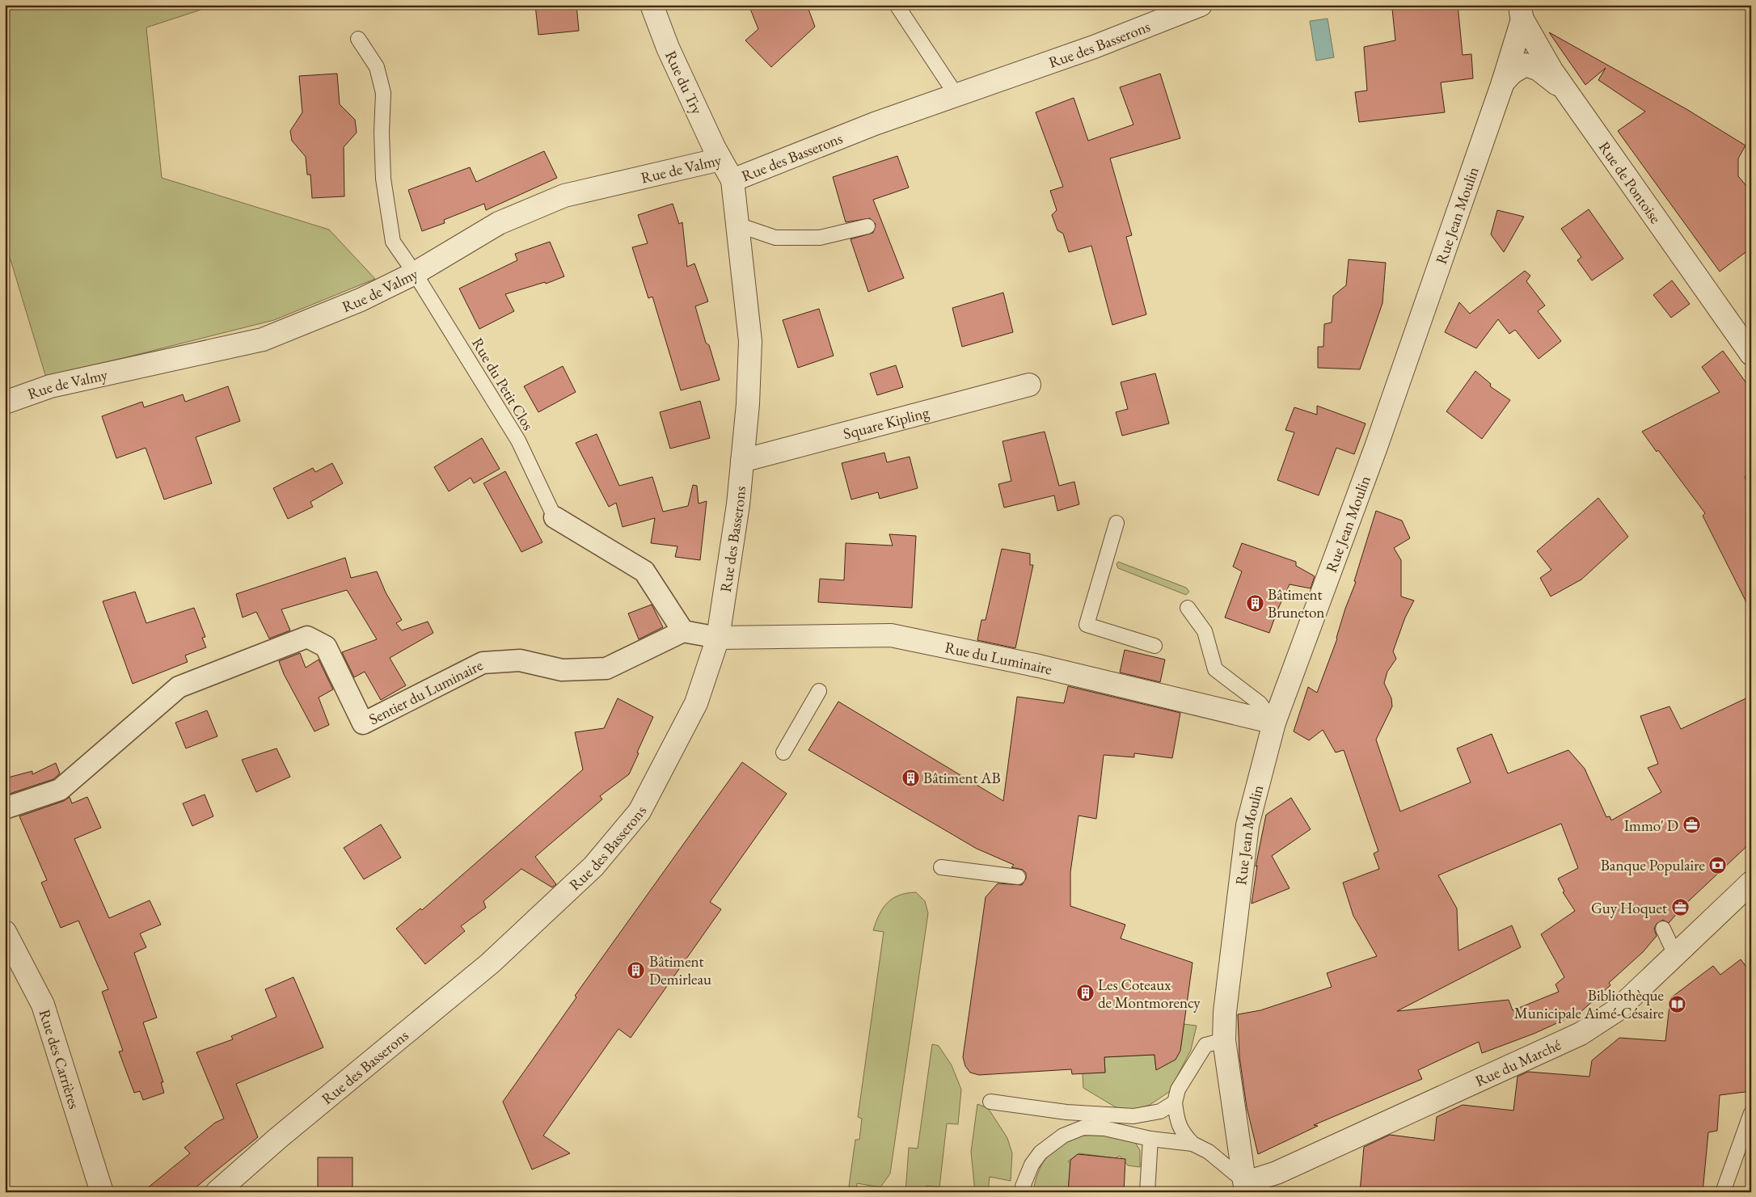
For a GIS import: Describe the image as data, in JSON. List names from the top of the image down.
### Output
{
  "streets": {
    "street": [
      "Rue des Basserons",
      "Rue du Try",
      "Rue de Valmy",
      "Rue de Pontoise",
      "Rue Jean Moulin",
      "Square Kipling",
      "Rue du Luminaire",
      "Sentier du Luminaire",
      "Rue des Carrières",
      "Rue du Marché"
    ],
    "lane": ["Rue du Petit Clos"]
  },
  "crossings": [
    ["Rue des Basserons", "Rue de Valmy"],
    ["Rue des Basserons", "Square Kipling"],
    ["Rue des Basserons", "Rue du Luminaire"],
    ["Rue du Try", "Rue de Valmy"],
    ["Rue de Valmy", "Rue du Petit Clos"],
    ["Rue de Pontoise", "Rue Jean Moulin"],
    ["Rue Jean Moulin", "Rue du Luminaire"],
    ["Rue Jean Moulin", "Rue du Marché"]
  ],
  "places": {
    "building": [
      "Bâtiment Bruneton",
      "Bâtiment AB",
      "Bâtiment Demirleau",
      "Les Coteaux de Montmorency"
    ],
    "office": ["Immo' D", "Guy Hoquet"],
    "bank": ["Banque Populaire"],
    "library": ["Bibliothèque Municipale Aimé-Césaire"]
  }
}
